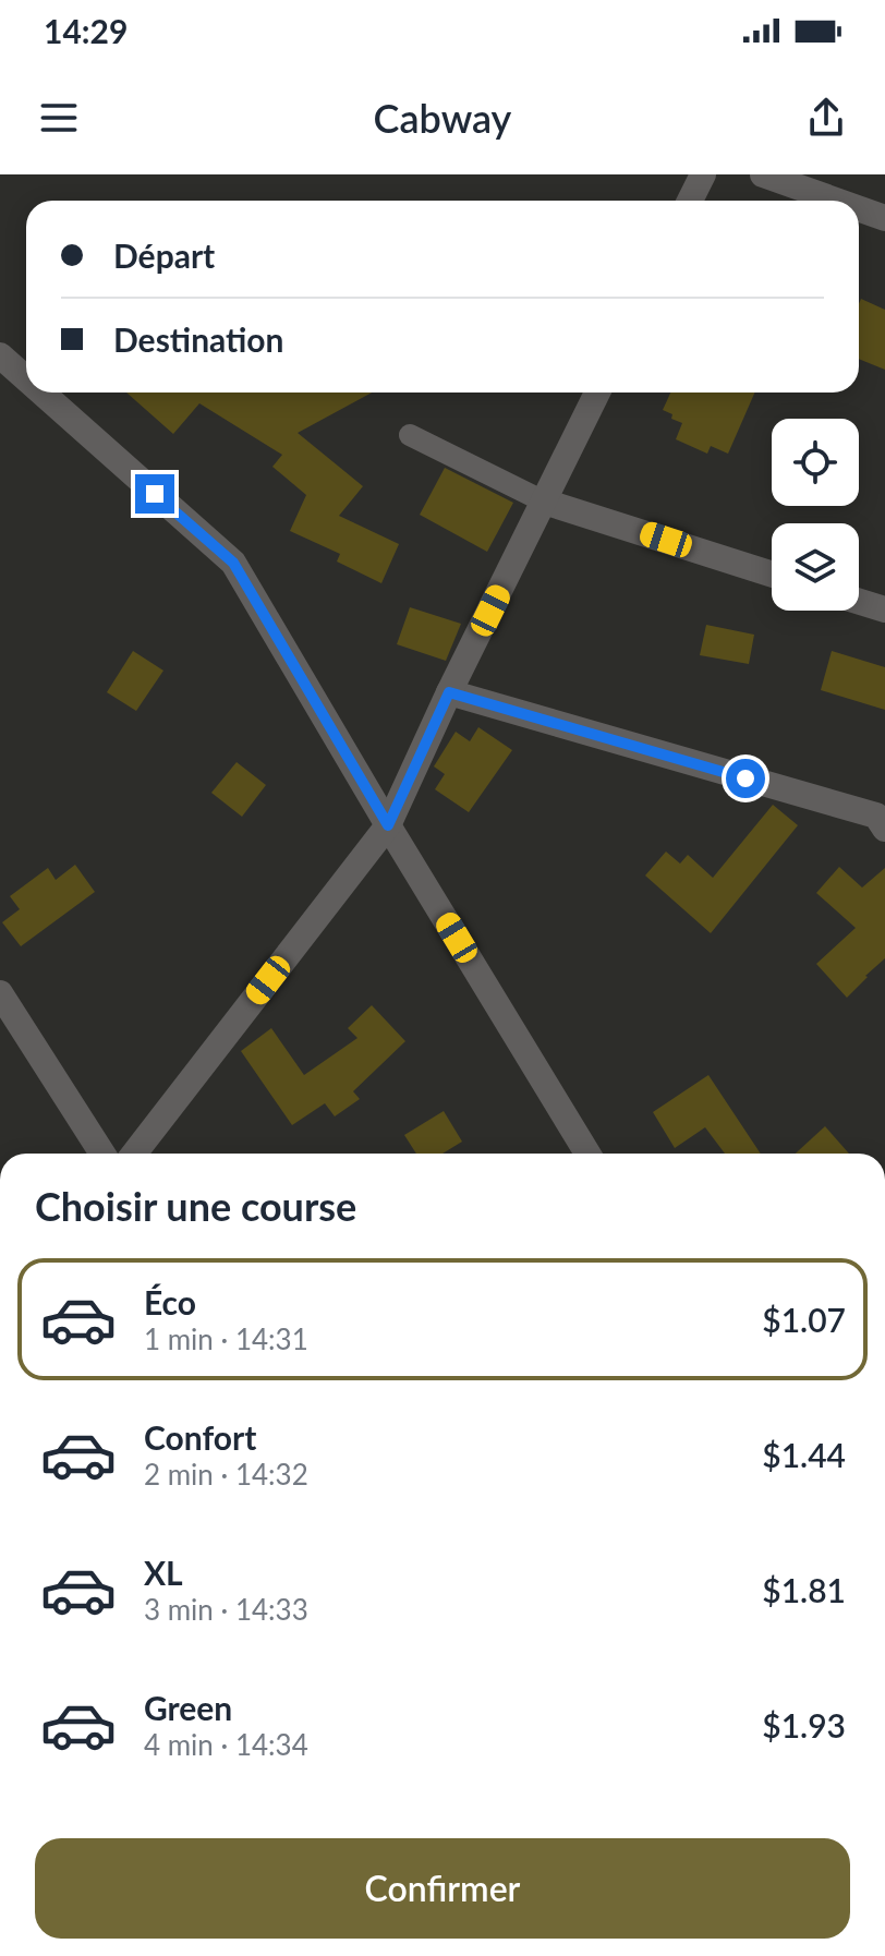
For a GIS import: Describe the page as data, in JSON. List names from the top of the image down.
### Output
{
  "page": {
    "status": "14:29",
    "header": "Cabway",
    "banner": ["Départ", "Destination"],
    "heading": "Choisir une course",
    "list": [
      {
        "name": "Éco",
        "note": "1 min · 14:31",
        "value": "$1.07"
      },
      {
        "name": "Confort",
        "note": "2 min · 14:32",
        "value": "$1.44"
      },
      {
        "name": "XL",
        "note": "3 min · 14:33",
        "value": "$1.81"
      },
      {
        "name": "Green",
        "note": "4 min · 14:34",
        "value": "$1.93"
      }
    ],
    "buttons": "Confirmer"
  }
}
